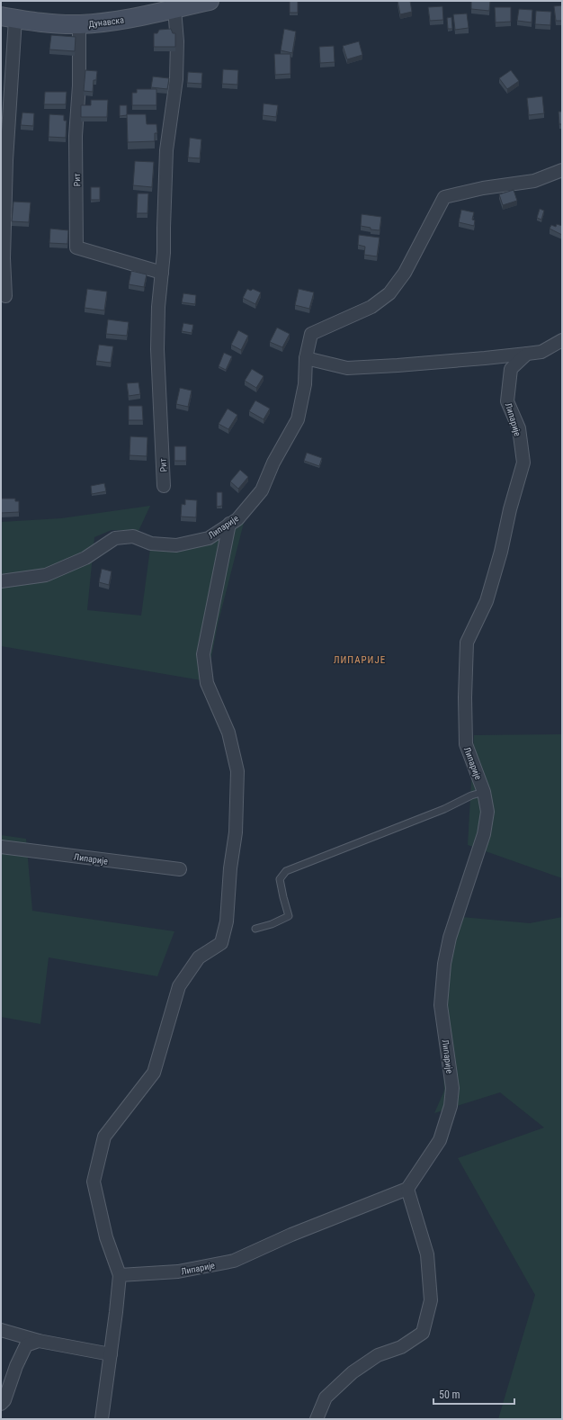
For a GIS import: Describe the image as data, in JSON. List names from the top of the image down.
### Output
{
  "streets": {
    "main road": ["Дунавска"],
    "street": ["Рит", "Липарије"]
  },
  "crossings": [
    ["Дунавска", "Рит"]
  ],
  "districts": ["ЛИПАРИЈЕ"],
  "scale_bar": "50 m"
}
